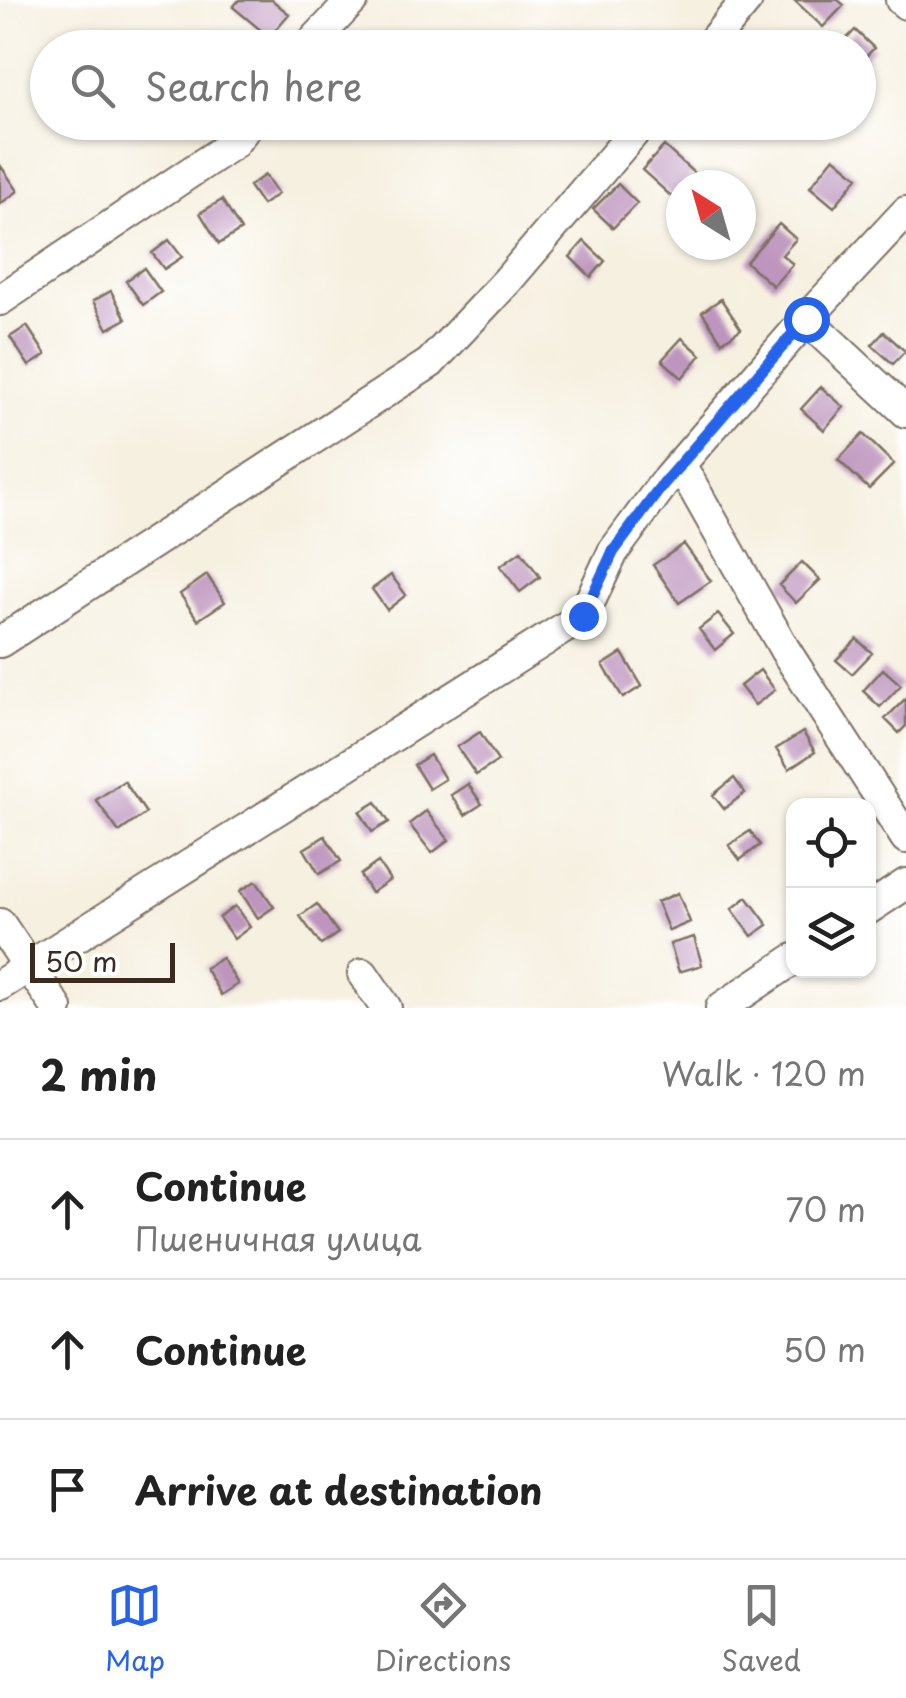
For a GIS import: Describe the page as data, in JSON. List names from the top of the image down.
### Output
{
  "scale_bar": "50 m",
  "north": "top left",
  "page": {
    "search": "Search here",
    "scale": "50 m",
    "heading": ["2 min", "Walk · 120 m"],
    "list": [
      ["Continue", "Пшеничная улица", "70 m"],
      ["Continue", "50 m"],
      "Arrive at destination"
    ],
    "nav": ["Map", "Directions", "Saved"]
  }
}
